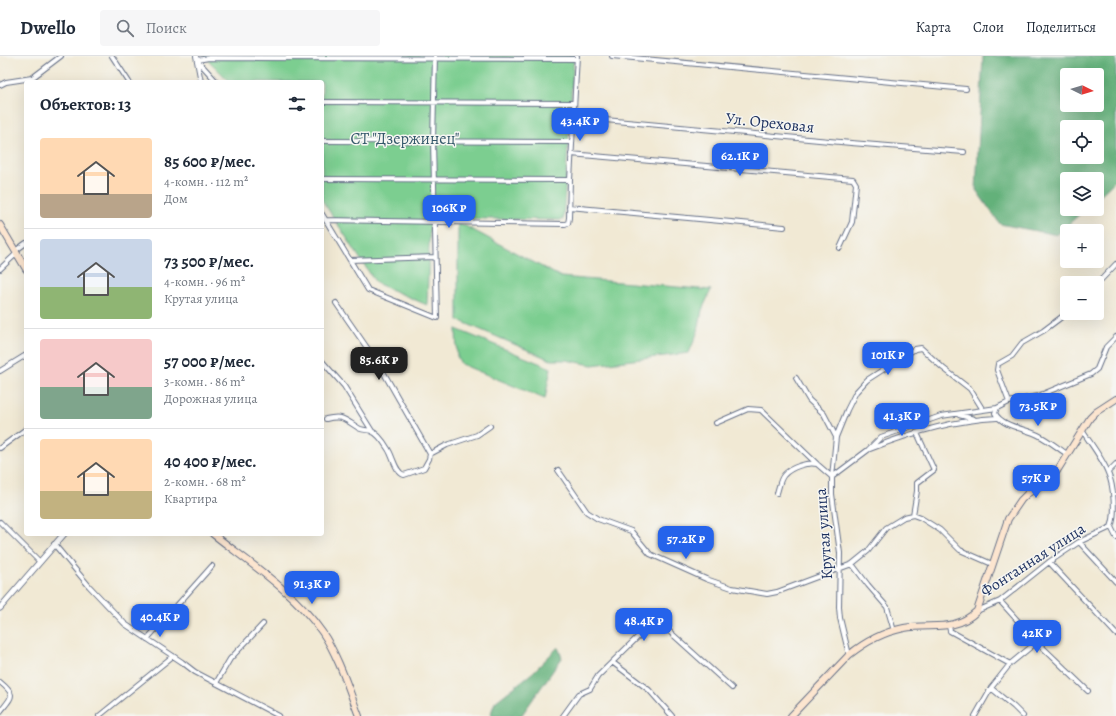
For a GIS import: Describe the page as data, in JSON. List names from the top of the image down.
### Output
{
  "streets": {
    "main road": ["Фонтанная улица"],
    "street": ["Ул. Ореховая", "Крутая улица"]
  },
  "crossings": [
    ["Крутая улица", "Фонтанная улица"]
  ],
  "parks": ["СТ \"Дзержинец\""],
  "north": "right",
  "page": {
    "header": "Dwello",
    "search": "Поиск",
    "nav": ["Карта", "Слои", "Поделиться"],
    "map_buttons": ["+", "−"],
    "heading": "Объектов: 13",
    "price": [
      "43.4K ₽",
      "62.1K ₽",
      "106K ₽",
      "101K ₽",
      "85.6K ₽",
      "73.5K ₽",
      "41.3K ₽",
      "57K ₽",
      "57.2K ₽",
      "91.3K ₽",
      "40.4K ₽",
      "48.4K ₽",
      "42K ₽"
    ],
    "list": [
      {
        "name": "85 600 ₽/мес.",
        "note": "4-комн. · 112 m² · Дом"
      },
      {
        "name": "73 500 ₽/мес.",
        "note": "4-комн. · 96 m² · Крутая улица"
      },
      {
        "name": "57 000 ₽/мес.",
        "note": "3-комн. · 86 m² · Дорожная улица"
      },
      {
        "name": "40 400 ₽/мес.",
        "note": "2-комн. · 68 m² · Квартира"
      }
    ]
  }
}
